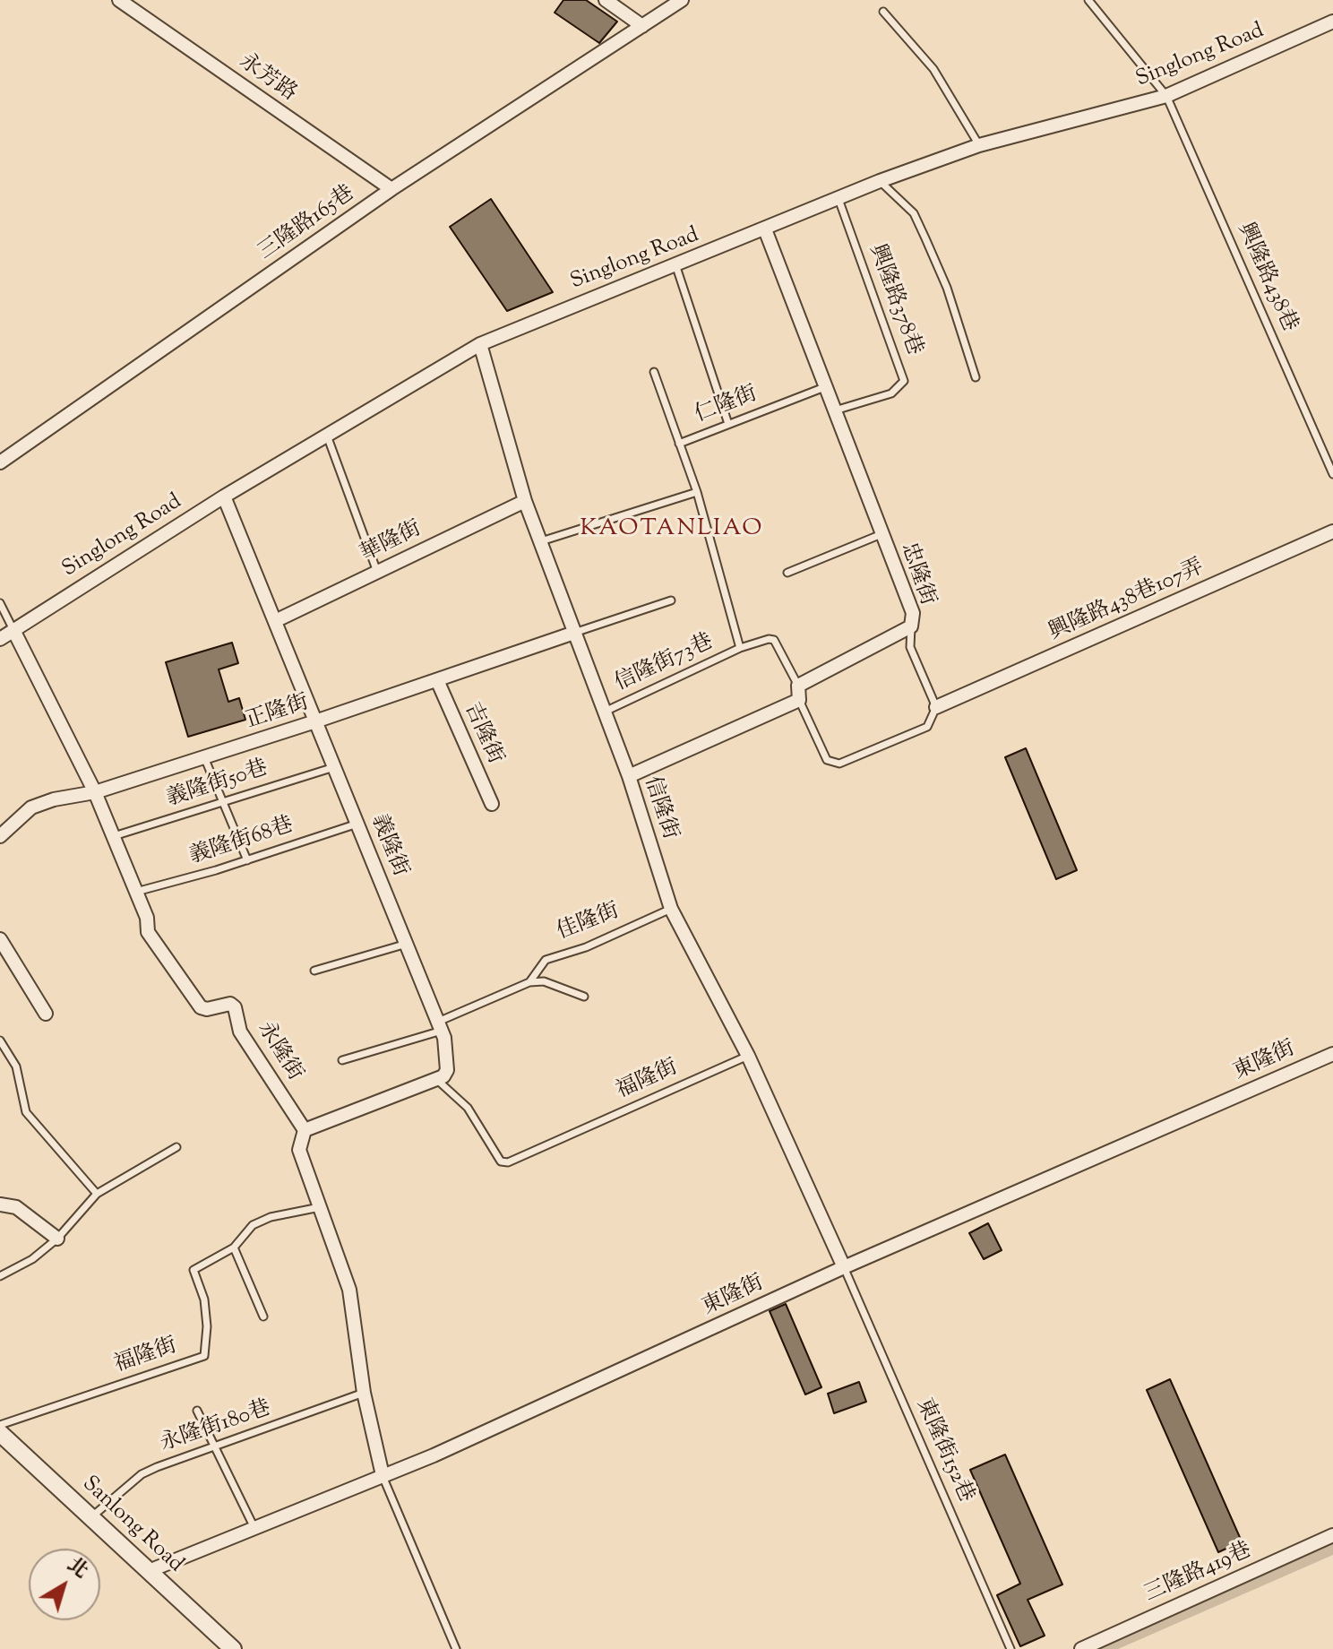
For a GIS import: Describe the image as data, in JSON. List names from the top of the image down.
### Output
{
  "streets": {
    "street": [
      "Singlong Road",
      "永芳路",
      "三隆路165巷",
      "華隆街",
      "忠隆街",
      "興隆路438巷107弄",
      "正隆街",
      "吉隆街",
      "信隆街",
      "義隆街",
      "永隆街",
      "東隆街",
      "Sanlong Road",
      "三隆路419巷"
    ],
    "lane": [
      "興隆路438巷",
      "興隆路378巷",
      "仁隆街",
      "信隆街73巷",
      "義隆街50巷",
      "義隆街68巷",
      "佳隆街",
      "福隆街",
      "永隆街180巷",
      "東隆街152巷"
    ]
  },
  "crossings": [
    ["Singlong Road", "興隆路438巷"],
    ["Singlong Road", "興隆路378巷"],
    ["Singlong Road", "忠隆街"],
    ["Singlong Road", "信隆街"],
    ["Singlong Road", "義隆街"],
    ["Singlong Road", "永隆街"],
    ["永芳路", "三隆路165巷"],
    ["興隆路378巷", "忠隆街"],
    ["仁隆街", "忠隆街"],
    ["仁隆街", "信隆街73巷"],
    ["華隆街", "信隆街"],
    ["華隆街", "義隆街"],
    ["忠隆街", "信隆街73巷"],
    ["信隆街73巷", "信隆街"],
    ["正隆街", "吉隆街"],
    ["正隆街", "信隆街"],
    ["正隆街", "義隆街"],
    ["正隆街", "永隆街"],
    ["義隆街50巷", "義隆街"],
    ["義隆街50巷", "永隆街"],
    ["信隆街", "佳隆街"],
    ["信隆街", "東隆街"],
    ["信隆街", "福隆街"],
    ["信隆街", "東隆街152巷"],
    ["義隆街68巷", "義隆街"],
    ["義隆街68巷", "永隆街"],
    ["義隆街", "佳隆街"],
    ["義隆街", "福隆街"],
    ["東隆街", "東隆街152巷"],
    ["東隆街", "Sanlong Road"],
    ["永隆街180巷", "Sanlong Road"]
  ],
  "districts": ["KAOTANLIAO"],
  "north": "top right"
}
